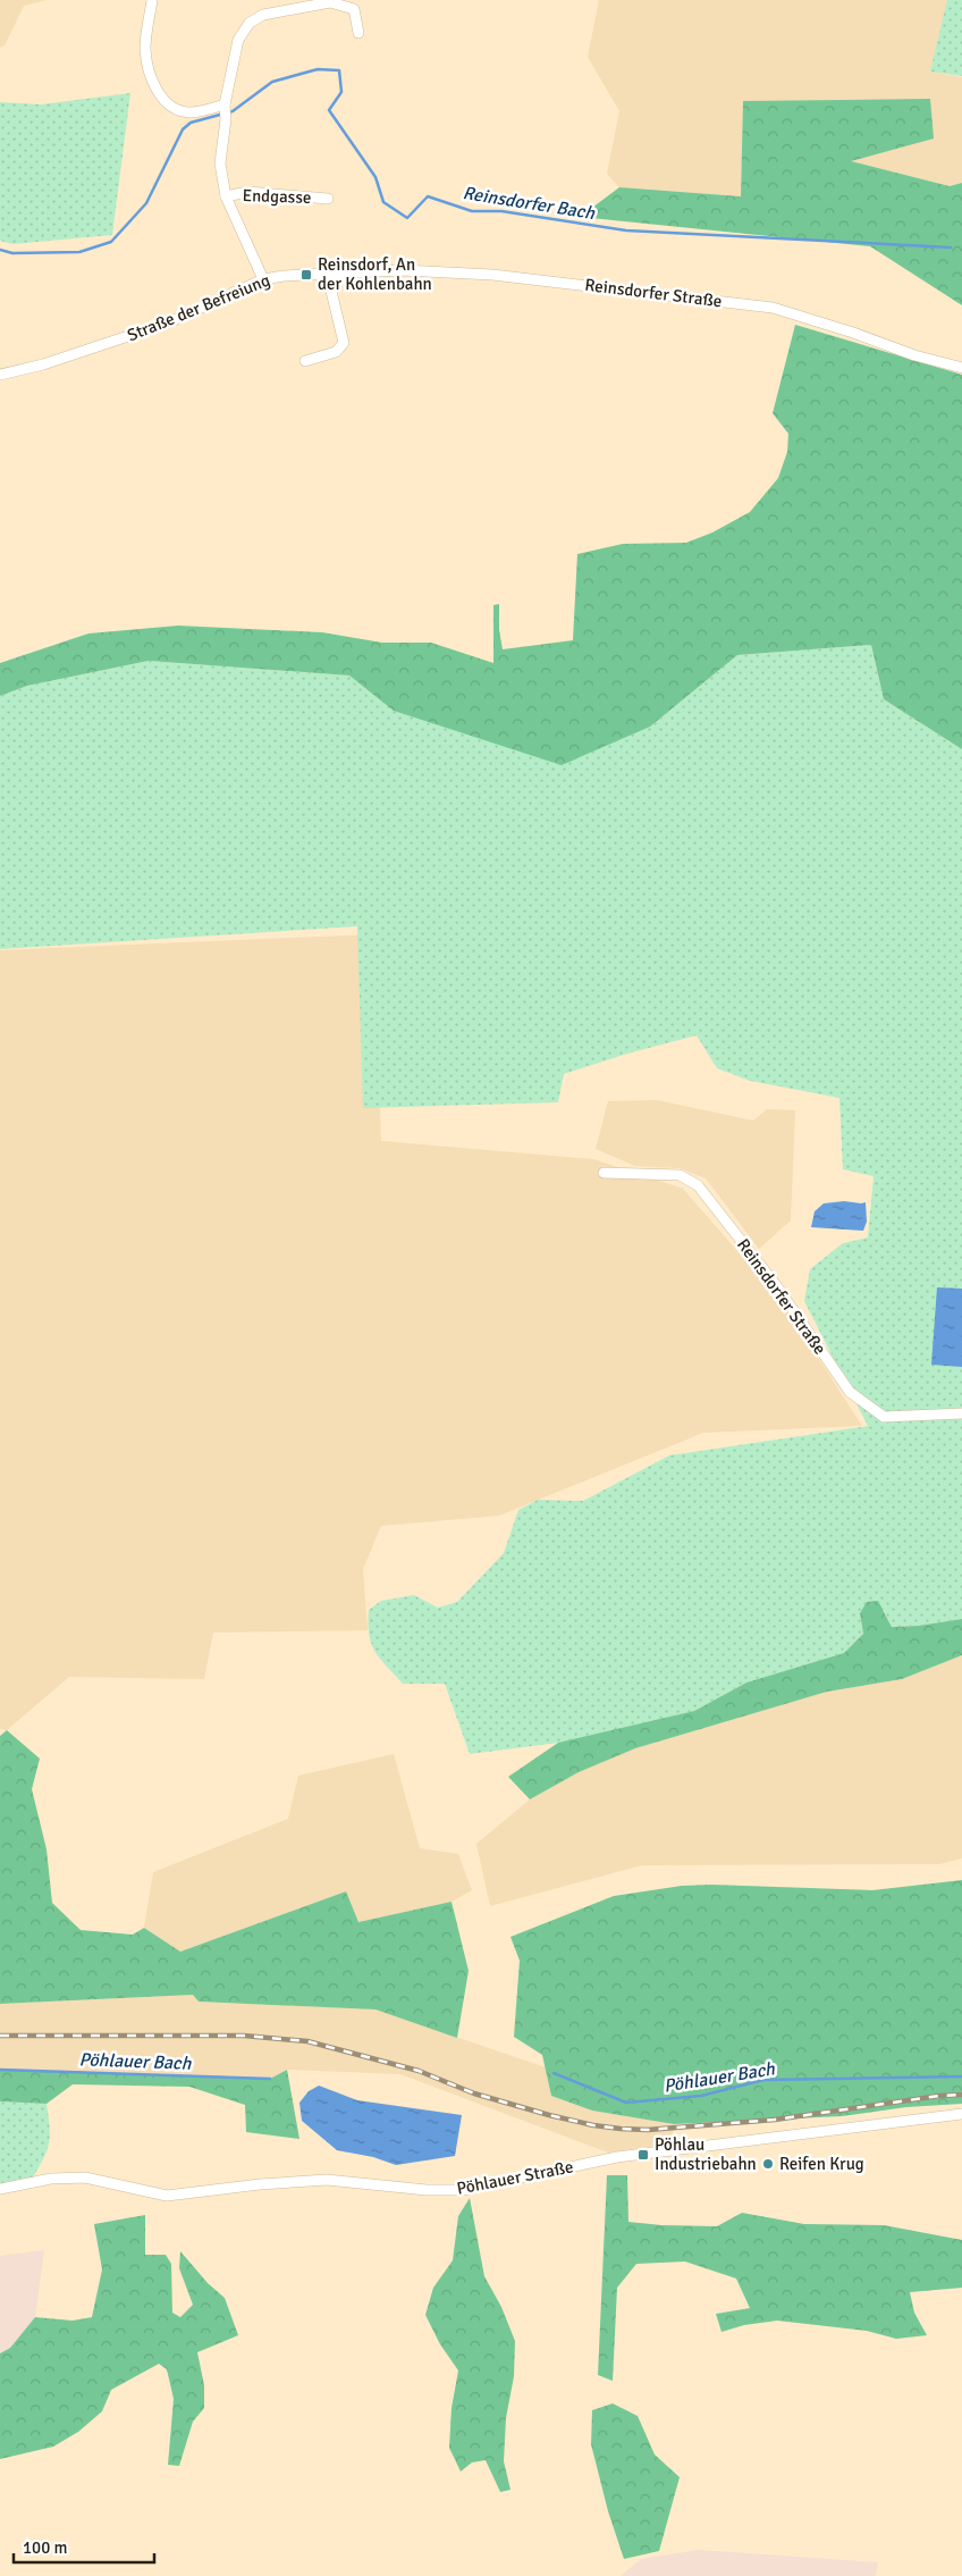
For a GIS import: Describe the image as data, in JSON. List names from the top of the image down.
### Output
{
  "streets": {
    "street": [
      "Endgasse",
      "Reinsdorfer Straße",
      "Straße der Befreiung",
      "Pöhlauer Straße"
    ]
  },
  "crossings": [
    ["Reinsdorfer Straße", "Straße der Befreiung"]
  ],
  "water": ["Reinsdorfer Bach", "Pöhlauer Bach"],
  "places": {
    "transit": ["Reinsdorf, An der Kohlenbahn", "Pöhlau Industriebahn"],
    "other": ["Reifen Krug"]
  },
  "scale_bar": "100 m"
}
